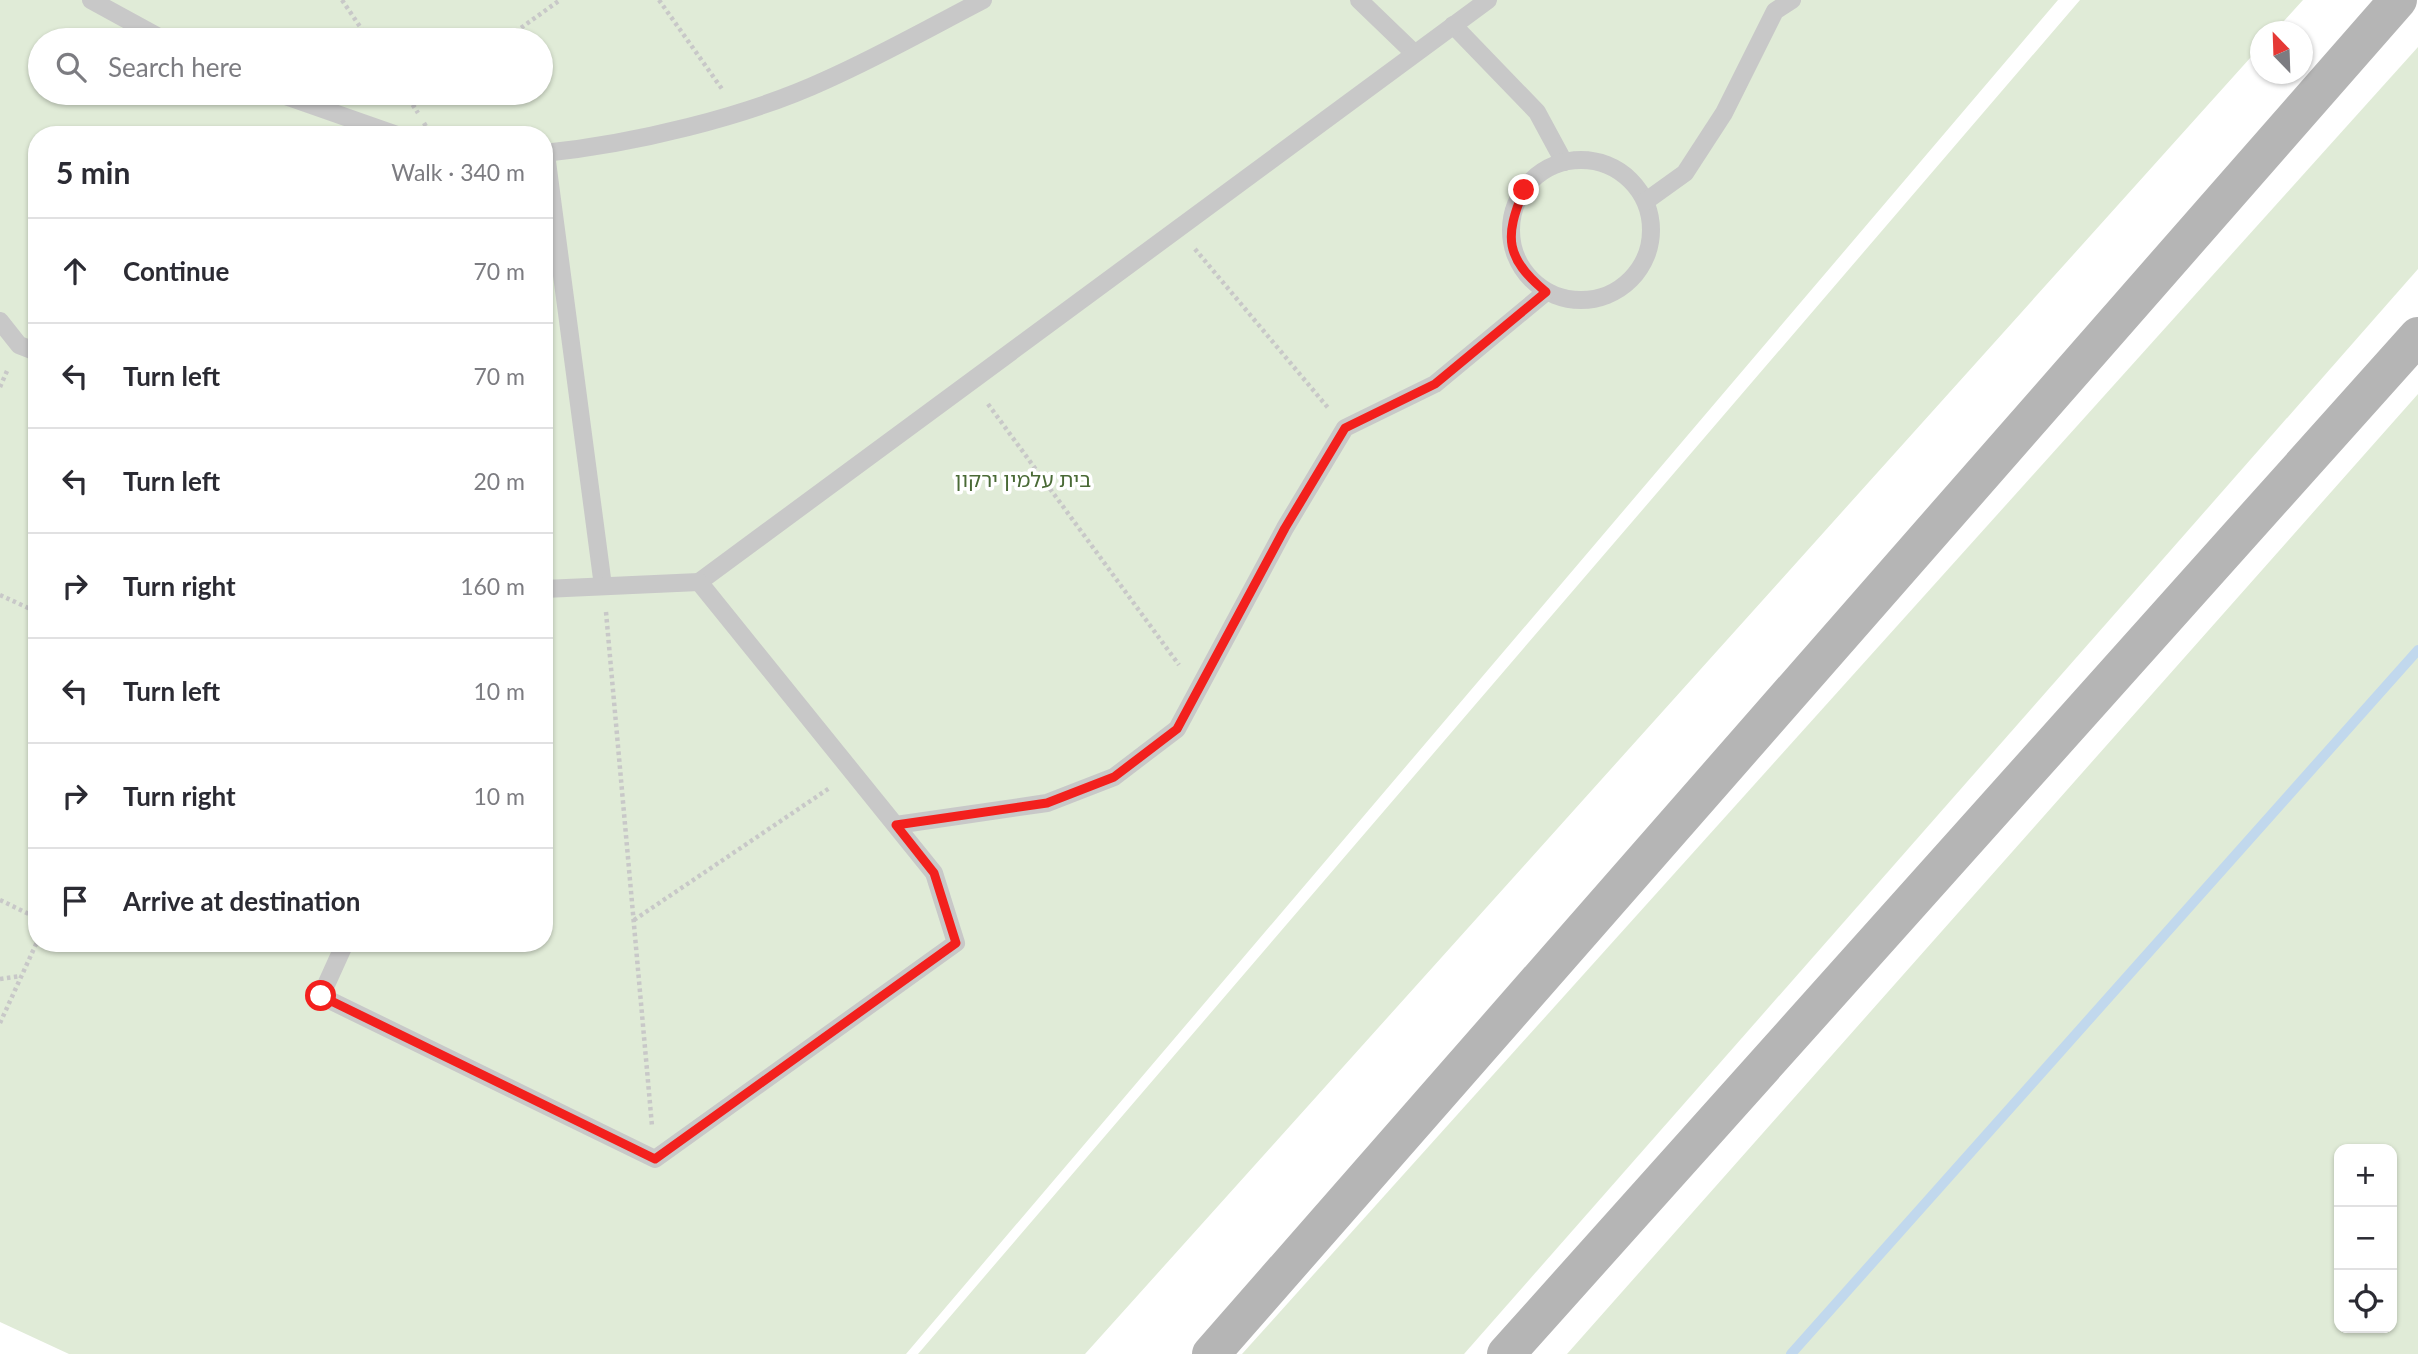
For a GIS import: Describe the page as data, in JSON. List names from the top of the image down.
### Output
{
  "parks": ["בית עלמין ירקון"],
  "north": "top left",
  "page": {
    "search": "Search here",
    "heading": ["5 min", "Walk · 340 m"],
    "list": [
      ["Continue", "70 m"],
      ["Turn left", "70 m"],
      ["Turn left", "20 m"],
      ["Turn right", "160 m"],
      ["Turn left", "10 m"],
      ["Turn right", "10 m"],
      "Arrive at destination"
    ],
    "map_buttons": ["+", "−"]
  }
}
